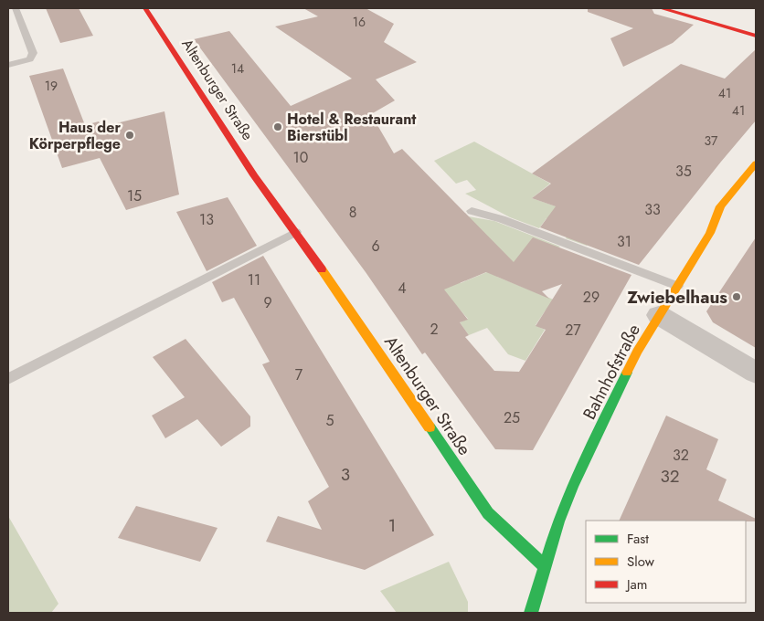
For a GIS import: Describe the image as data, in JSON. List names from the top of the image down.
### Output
{
  "streets": {
    "street": ["Altenburger Straße", "Bahnhofstraße"]
  },
  "crossings": [
    ["Altenburger Straße", "Bahnhofstraße"]
  ],
  "places": ["Hotel & Restaurant Bierstübl", "Haus der Körperpflege", "Zwiebelhaus"],
  "house_numbers": [
    "16",
    "14",
    "19",
    "41",
    "41",
    "37",
    "10",
    "35",
    "15",
    "33",
    "8",
    "13",
    "31",
    "6",
    "11",
    "4",
    "29",
    "9",
    "2",
    "27",
    "7",
    "25",
    "5",
    "32",
    "3",
    "32",
    "1"
  ],
  "legend": ["Fast", "Slow", "Jam"]
}
